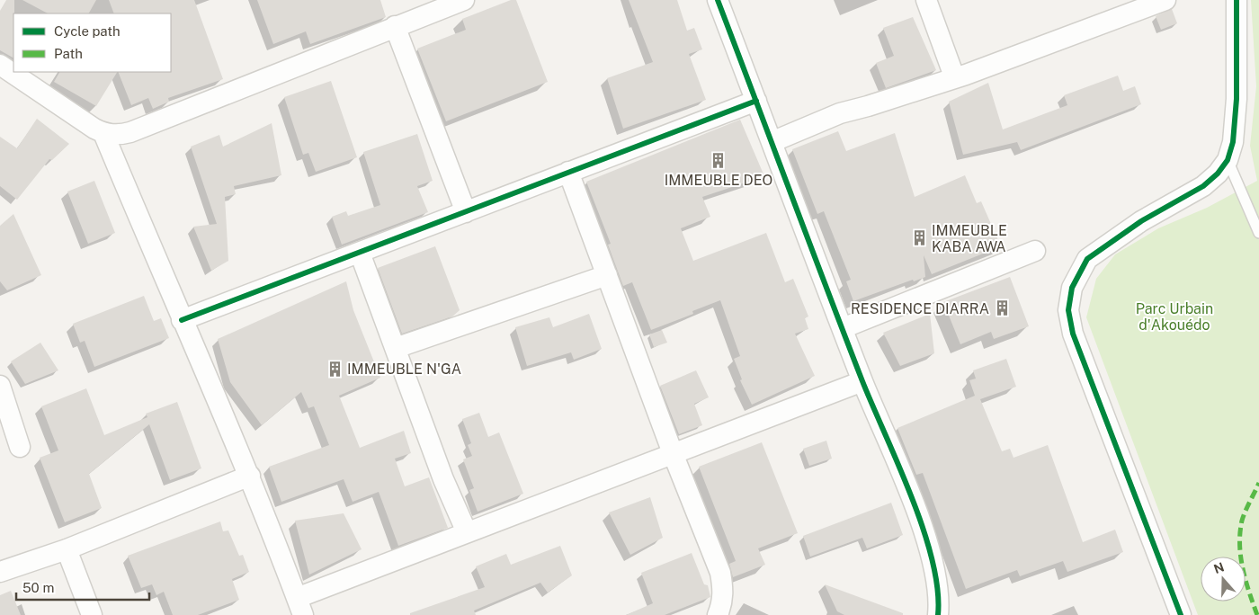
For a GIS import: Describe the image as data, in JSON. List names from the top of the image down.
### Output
{
  "parks": ["Parc Urbain d'Akouédo"],
  "places": {
    "building": [
      "IMMEUBLE DEO",
      "IMMEUBLE KABA AWA",
      "RESIDENCE DIARRA",
      "IMMEUBLE N'GA"
    ]
  },
  "legend": ["Cycle path", "Path"],
  "scale_bar": "50 m",
  "north": "top"
}
